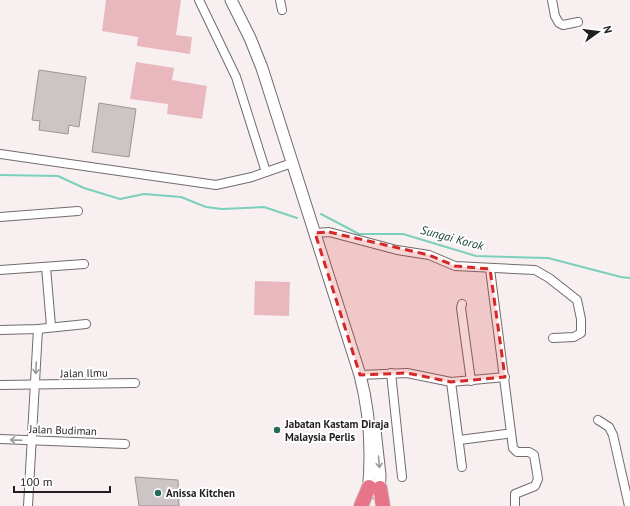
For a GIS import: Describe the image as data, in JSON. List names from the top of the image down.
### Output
{
  "streets": {
    "street": ["Jalan Ilmu", "Jalan Budiman"]
  },
  "water": ["Sungai Korok"],
  "places": ["Jabatan Kastam Diraja Malaysia Perlis", "Anissa Kitchen"],
  "scale_bar": "100 m",
  "north": "right"
}
